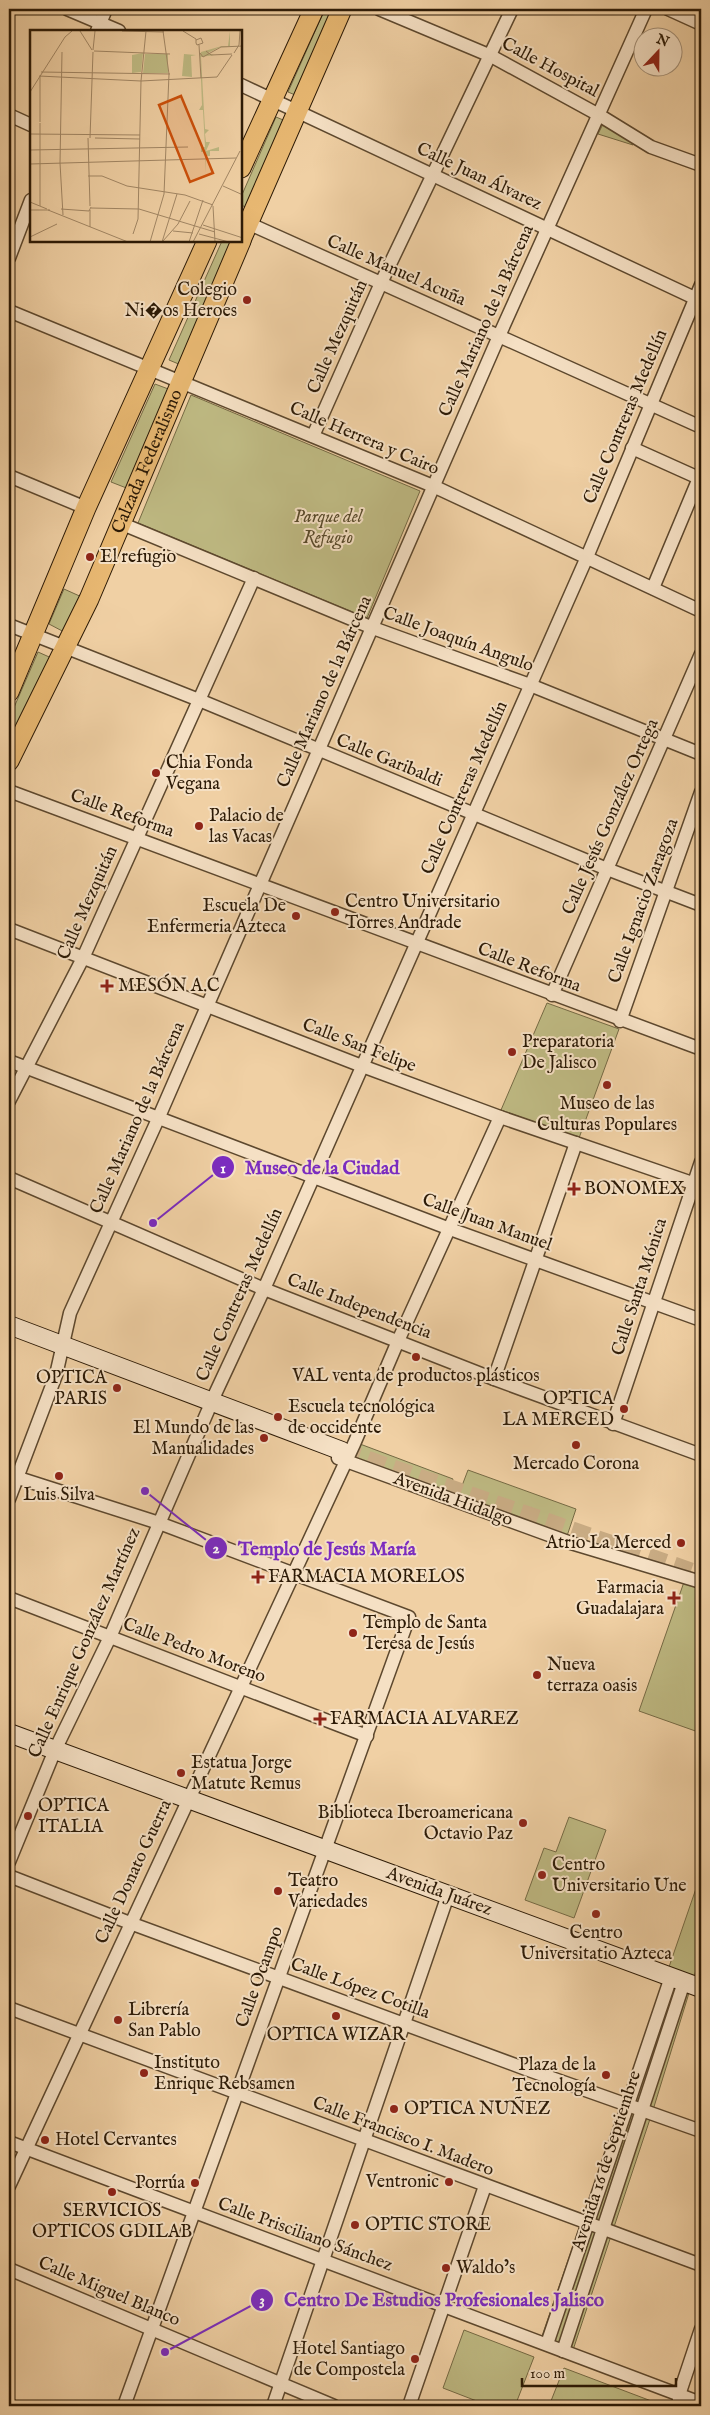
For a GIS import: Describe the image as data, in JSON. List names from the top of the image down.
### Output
{
  "streets": {
    "main road": ["Calzada Federalismo", "Avenida Hidalgo", "Avenida Juárez"],
    "street": [
      "Calle Hospital",
      "Calle Juan Álvarez",
      "Calle Manuel Acuña",
      "Calle Mariano de la Bárcena",
      "Calle Mezquitán",
      "Calle Contreras Medellín",
      "Calle Herrera y Cairo",
      "Calle Joaquín Angulo",
      "Calle Garibaldi",
      "Calle Reforma",
      "Calle Jesús González Ortega",
      "Calle Ignacio Zaragoza",
      "Calle San Felipe",
      "Calle Juan Manuel",
      "Calle Santa Mónica",
      "Calle Independencia",
      "Calle Enrique González Martínez",
      "Calle Pedro Moreno",
      "Calle Donato Guerra",
      "Calle Ocampo",
      "Calle López Cotilla",
      "Calle Francisco I. Madero",
      "Avenida 16 de Septiembre",
      "Calle Prisciliano Sánchez",
      "Calle Miguel Blanco"
    ]
  },
  "crossings": [
    ["Calle Hospital", "Calle Mariano de la Bárcena"],
    ["Calle Hospital", "Calle Mezquitán"],
    ["Calle Juan Álvarez", "Calle Mariano de la Bárcena"],
    ["Calle Juan Álvarez", "Calle Mezquitán"],
    ["Calle Juan Álvarez", "Calle Contreras Medellín"],
    ["Calle Juan Álvarez", "Calzada Federalismo"],
    ["Calle Manuel Acuña", "Calle Mariano de la Bárcena"],
    ["Calle Manuel Acuña", "Calle Mezquitán"],
    ["Calle Manuel Acuña", "Calle Contreras Medellín"],
    ["Calle Manuel Acuña", "Calzada Federalismo"],
    ["Calle Mariano de la Bárcena", "Calle Herrera y Cairo"],
    ["Calle Mariano de la Bárcena", "Calle Joaquín Angulo"],
    ["Calle Mariano de la Bárcena", "Calle Garibaldi"],
    ["Calle Mariano de la Bárcena", "Calle Reforma"],
    ["Calle Mariano de la Bárcena", "Calle San Felipe"],
    ["Calle Mariano de la Bárcena", "Calle Juan Manuel"],
    ["Calle Mariano de la Bárcena", "Calle Independencia"],
    ["Calle Mariano de la Bárcena", "Avenida Hidalgo"],
    ["Calle Mezquitán", "Calle Herrera y Cairo"],
    ["Calle Mezquitán", "Calle Joaquín Angulo"],
    ["Calle Mezquitán", "Calle Garibaldi"],
    ["Calle Mezquitán", "Calle Reforma"],
    ["Calle Mezquitán", "Calle San Felipe"],
    ["Calle Mezquitán", "Calle Juan Manuel"],
    ["Calle Contreras Medellín", "Calle Herrera y Cairo"],
    ["Calle Contreras Medellín", "Calle Joaquín Angulo"],
    ["Calle Contreras Medellín", "Calle Garibaldi"],
    ["Calle Contreras Medellín", "Calle Reforma"],
    ["Calle Contreras Medellín", "Calle San Felipe"],
    ["Calle Contreras Medellín", "Calle Juan Manuel"],
    ["Calle Contreras Medellín", "Calle Independencia"],
    ["Calle Contreras Medellín", "Avenida Hidalgo"],
    ["Calle Contreras Medellín", "Calle Enrique González Martínez"],
    ["Calle Herrera y Cairo", "Calzada Federalismo"],
    ["Calzada Federalismo", "Calle Joaquín Angulo"],
    ["Calzada Federalismo", "Calle Garibaldi"],
    ["Calle Joaquín Angulo", "Calle Jesús González Ortega"],
    ["Calle Garibaldi", "Calle Jesús González Ortega"],
    ["Calle Garibaldi", "Calle Ignacio Zaragoza"],
    ["Calle Reforma", "Calle Jesús González Ortega"],
    ["Calle Reforma", "Calle Ignacio Zaragoza"],
    ["Calle San Felipe", "Calle Santa Mónica"],
    ["Calle Juan Manuel", "Calle Santa Mónica"],
    ["Calle Santa Mónica", "Calle Independencia"],
    ["Calle Enrique González Martínez", "Calle Pedro Moreno"],
    ["Calle Enrique González Martínez", "Avenida Juárez"],
    ["Calle Pedro Moreno", "Calle Donato Guerra"],
    ["Calle Pedro Moreno", "Calle Ocampo"],
    ["Calle Donato Guerra", "Avenida Juárez"],
    ["Calle Donato Guerra", "Calle Ocampo"],
    ["Calle Donato Guerra", "Calle López Cotilla"],
    ["Calle Donato Guerra", "Calle Francisco I. Madero"],
    ["Calle Donato Guerra", "Calle Prisciliano Sánchez"],
    ["Avenida Juárez", "Calle Ocampo"],
    ["Avenida Juárez", "Avenida 16 de Septiembre"],
    ["Calle Ocampo", "Calle López Cotilla"],
    ["Calle Ocampo", "Calle Francisco I. Madero"],
    ["Calle Ocampo", "Calle Prisciliano Sánchez"],
    ["Calle Ocampo", "Calle Miguel Blanco"],
    ["Calle López Cotilla", "Avenida 16 de Septiembre"],
    ["Calle Francisco I. Madero", "Avenida 16 de Septiembre"],
    ["Avenida 16 de Septiembre", "Calle Prisciliano Sánchez"]
  ],
  "parks": ["Parque del Refugio"],
  "places": {
    "other": [
      "Colegio Ni�os Heroes",
      "El refugio",
      "Chia Fonda Vegana",
      "Palacio de las Vacas",
      "Centro Universitario Torres Andrade",
      "Escuela De Enfermeria Azteca",
      "Preparatoria De Jalisco",
      "Museo de las Culturas Populares",
      "Museo de la Ciudad",
      "VAL venta de productos plásticos",
      "OPTICA PARIS",
      "OPTICA LA MERCED",
      "Escuela tecnológica de occidente",
      "El Mundo de las Manualidades",
      "Mercado Corona",
      "Luis Silva",
      "Templo de Jesús María",
      "Atrio La Merced",
      "Templo de Santa Teresa de Jesús",
      "Nueva terraza oasis",
      "Estatua Jorge Matute Remus",
      "OPTICA ITALIA",
      "Biblioteca Iberoamericana Octavio Paz",
      "Centro Universitario Une",
      "Teatro Variedades",
      "Centro Universitatio Azteca",
      "OPTICA WIZAR",
      "Librería San Pablo",
      "Instituto Enrique Rebsamen",
      "Plaza de la Tecnología",
      "OPTICA NUÑEZ",
      "Hotel Cervantes",
      "Ventronic",
      "Porrúa",
      "SERVICIOS OPTICOS GDILAB",
      "OPTIC STORE",
      "Waldo’s",
      "Centro De Estudios Profesionales Jalisco",
      "Hotel Santiago de Compostela"
    ],
    "health": [
      "MESÓN A.C",
      "BONOMEX",
      "FARMACIA MORELOS",
      "Farmacia Guadalajara",
      "FARMACIA ALVAREZ"
    ]
  },
  "scale_bar": "100 m",
  "north": "top"
}
